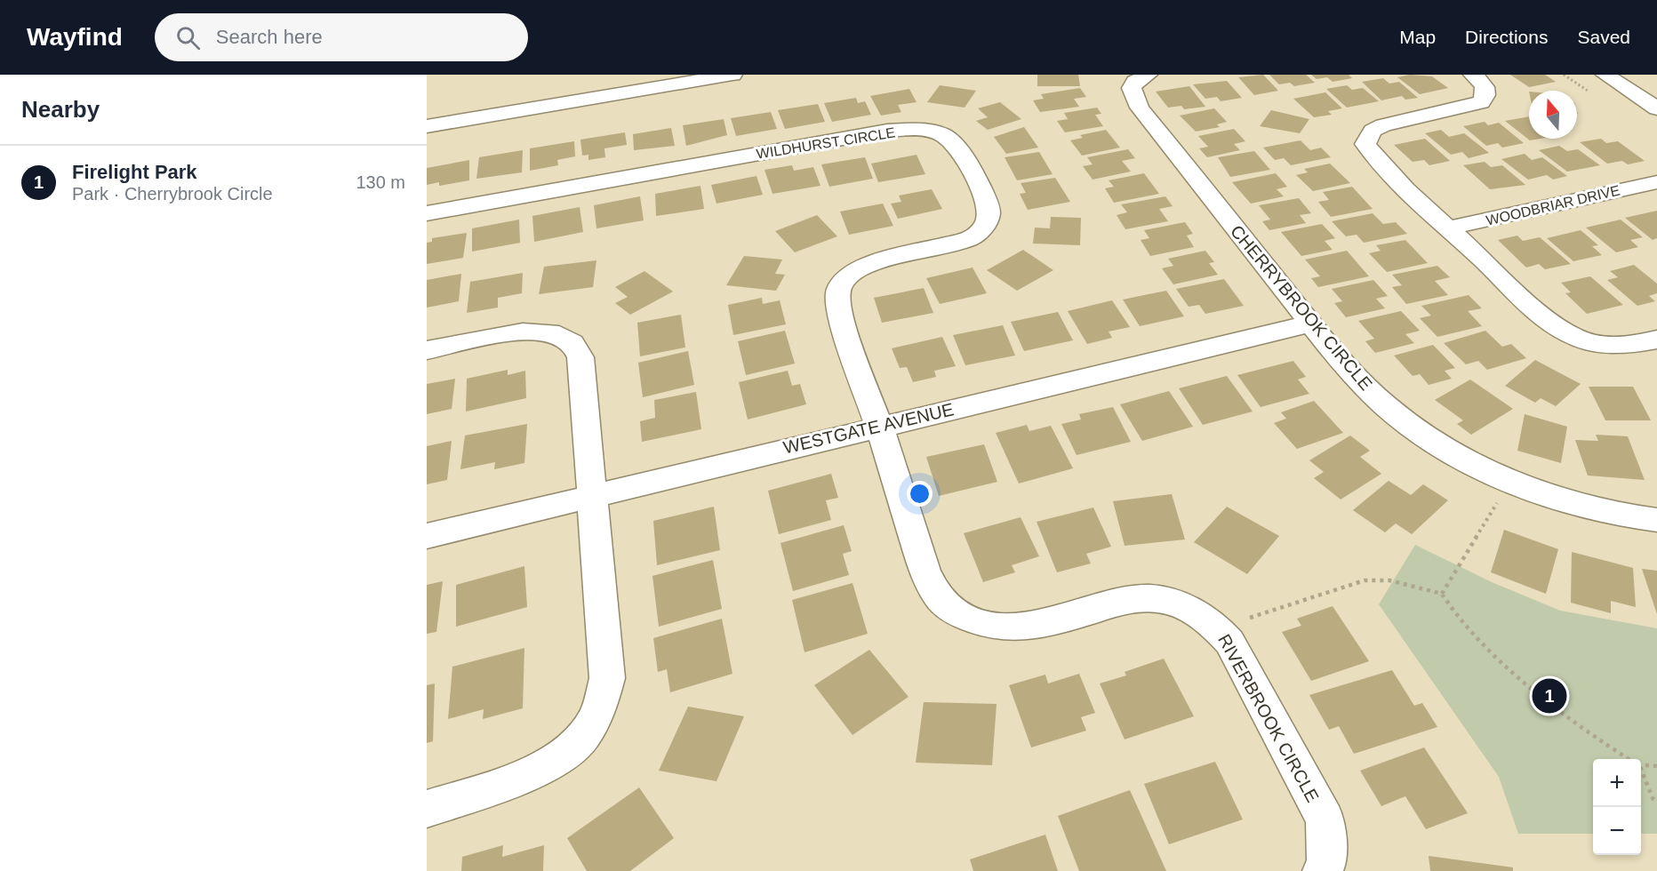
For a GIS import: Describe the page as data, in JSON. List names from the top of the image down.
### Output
{
  "streets": {
    "street": [
      "WILDHURST CIRCLE",
      "WOODBRIAR DRIVE",
      "CHERRYBROOK CIRCLE",
      "WESTGATE AVENUE",
      "RIVERBROOK CIRCLE"
    ]
  },
  "crossings": [
    ["WILDHURST CIRCLE", "WESTGATE AVENUE"],
    ["WILDHURST CIRCLE", "RIVERBROOK CIRCLE"],
    ["CHERRYBROOK CIRCLE", "WESTGATE AVENUE"],
    ["WESTGATE AVENUE", "RIVERBROOK CIRCLE"]
  ],
  "north": "top",
  "page": {
    "header": "Wayfind",
    "search": "Search here",
    "nav": ["Map", "Directions", "Saved"],
    "heading": "Nearby",
    "list": [
      {
        "mark": "1",
        "name": "Firelight Park",
        "note": "Park · Cherrybrook Circle",
        "value": "130 m"
      }
    ],
    "pins": "1",
    "map_buttons": ["+", "−"]
  }
}
